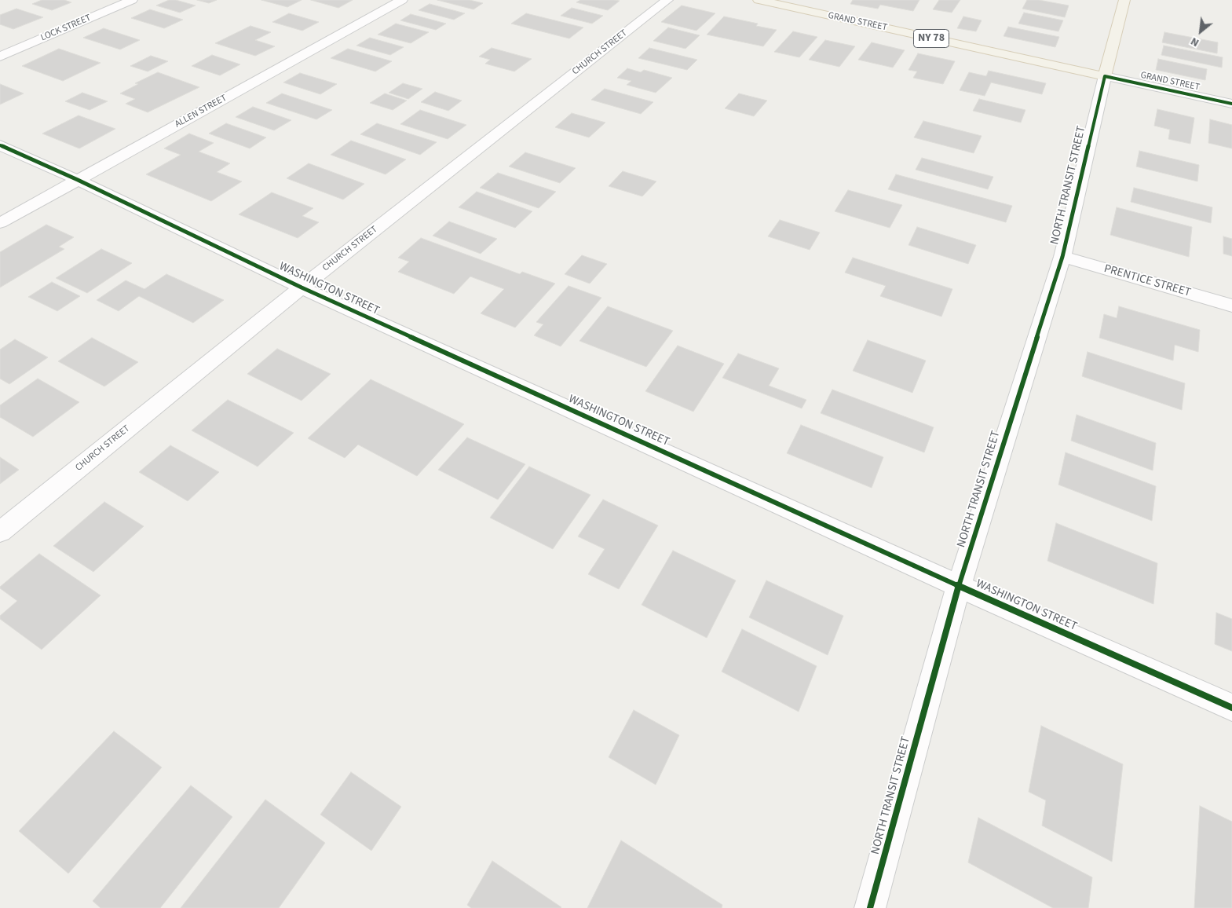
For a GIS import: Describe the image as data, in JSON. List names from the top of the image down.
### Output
{
  "streets": {
    "main road": ["GRAND STREET", "NY 78", "NORTH TRANSIT STREET"],
    "street": [
      "LOCK STREET",
      "CHURCH STREET",
      "ALLEN STREET",
      "PRENTICE STREET",
      "WASHINGTON STREET"
    ]
  },
  "crossings": [
    ["GRAND STREET", "NORTH TRANSIT STREET"],
    ["CHURCH STREET", "WASHINGTON STREET"],
    ["ALLEN STREET", "WASHINGTON STREET"],
    ["NORTH TRANSIT STREET", "PRENTICE STREET"],
    ["NORTH TRANSIT STREET", "WASHINGTON STREET"]
  ],
  "north": "bottom left"
}
